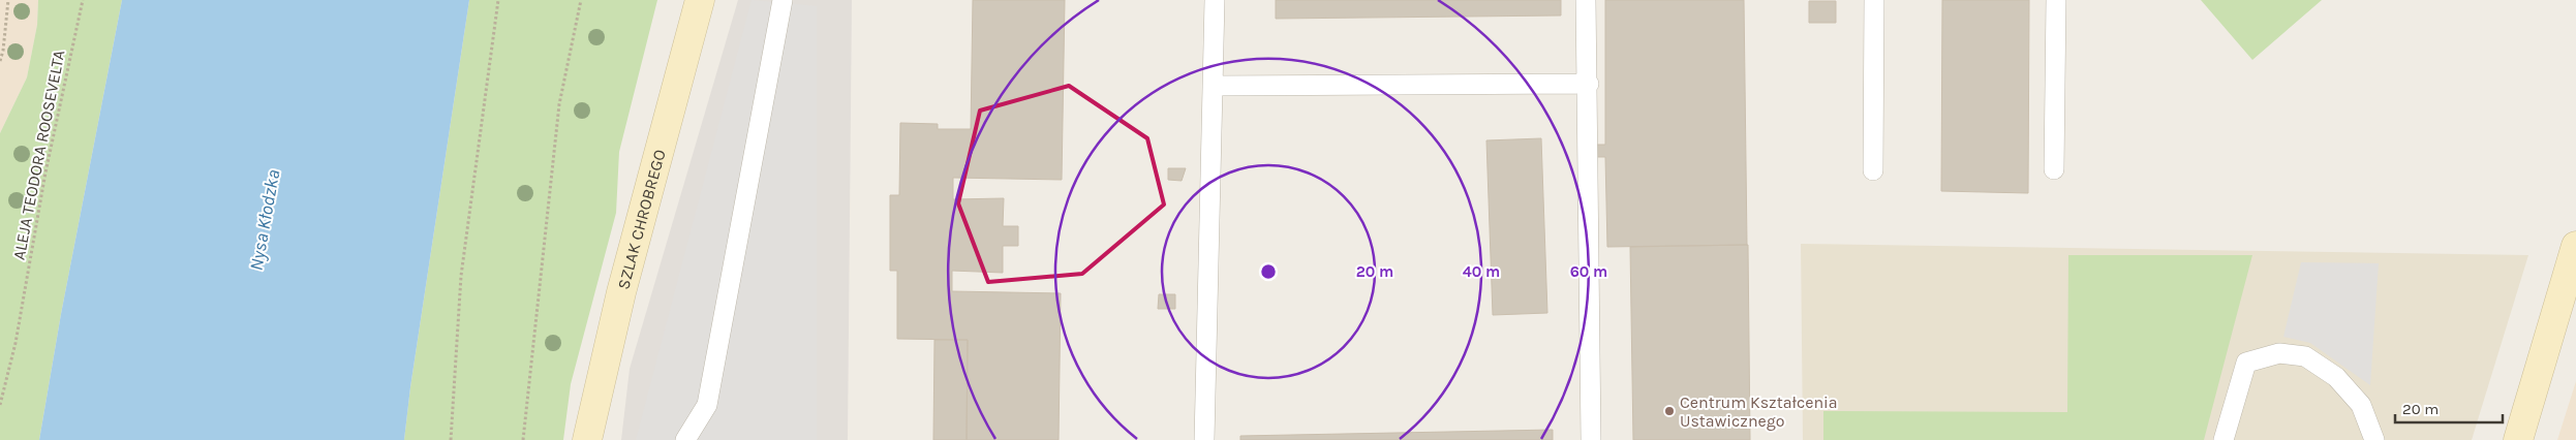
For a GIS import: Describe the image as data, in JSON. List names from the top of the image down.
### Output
{
  "streets": {
    "main road": ["SZLAK CHROBREGO"],
    "path": ["ALEJA TEODORA ROOSEVELTA"]
  },
  "water": ["Nysa Kłodzka"],
  "places": ["Centrum Kształcenia Ustawicznego"],
  "scale_bar": "20 m",
  "rings": ["20 m", "40 m", "60 m"]
}
